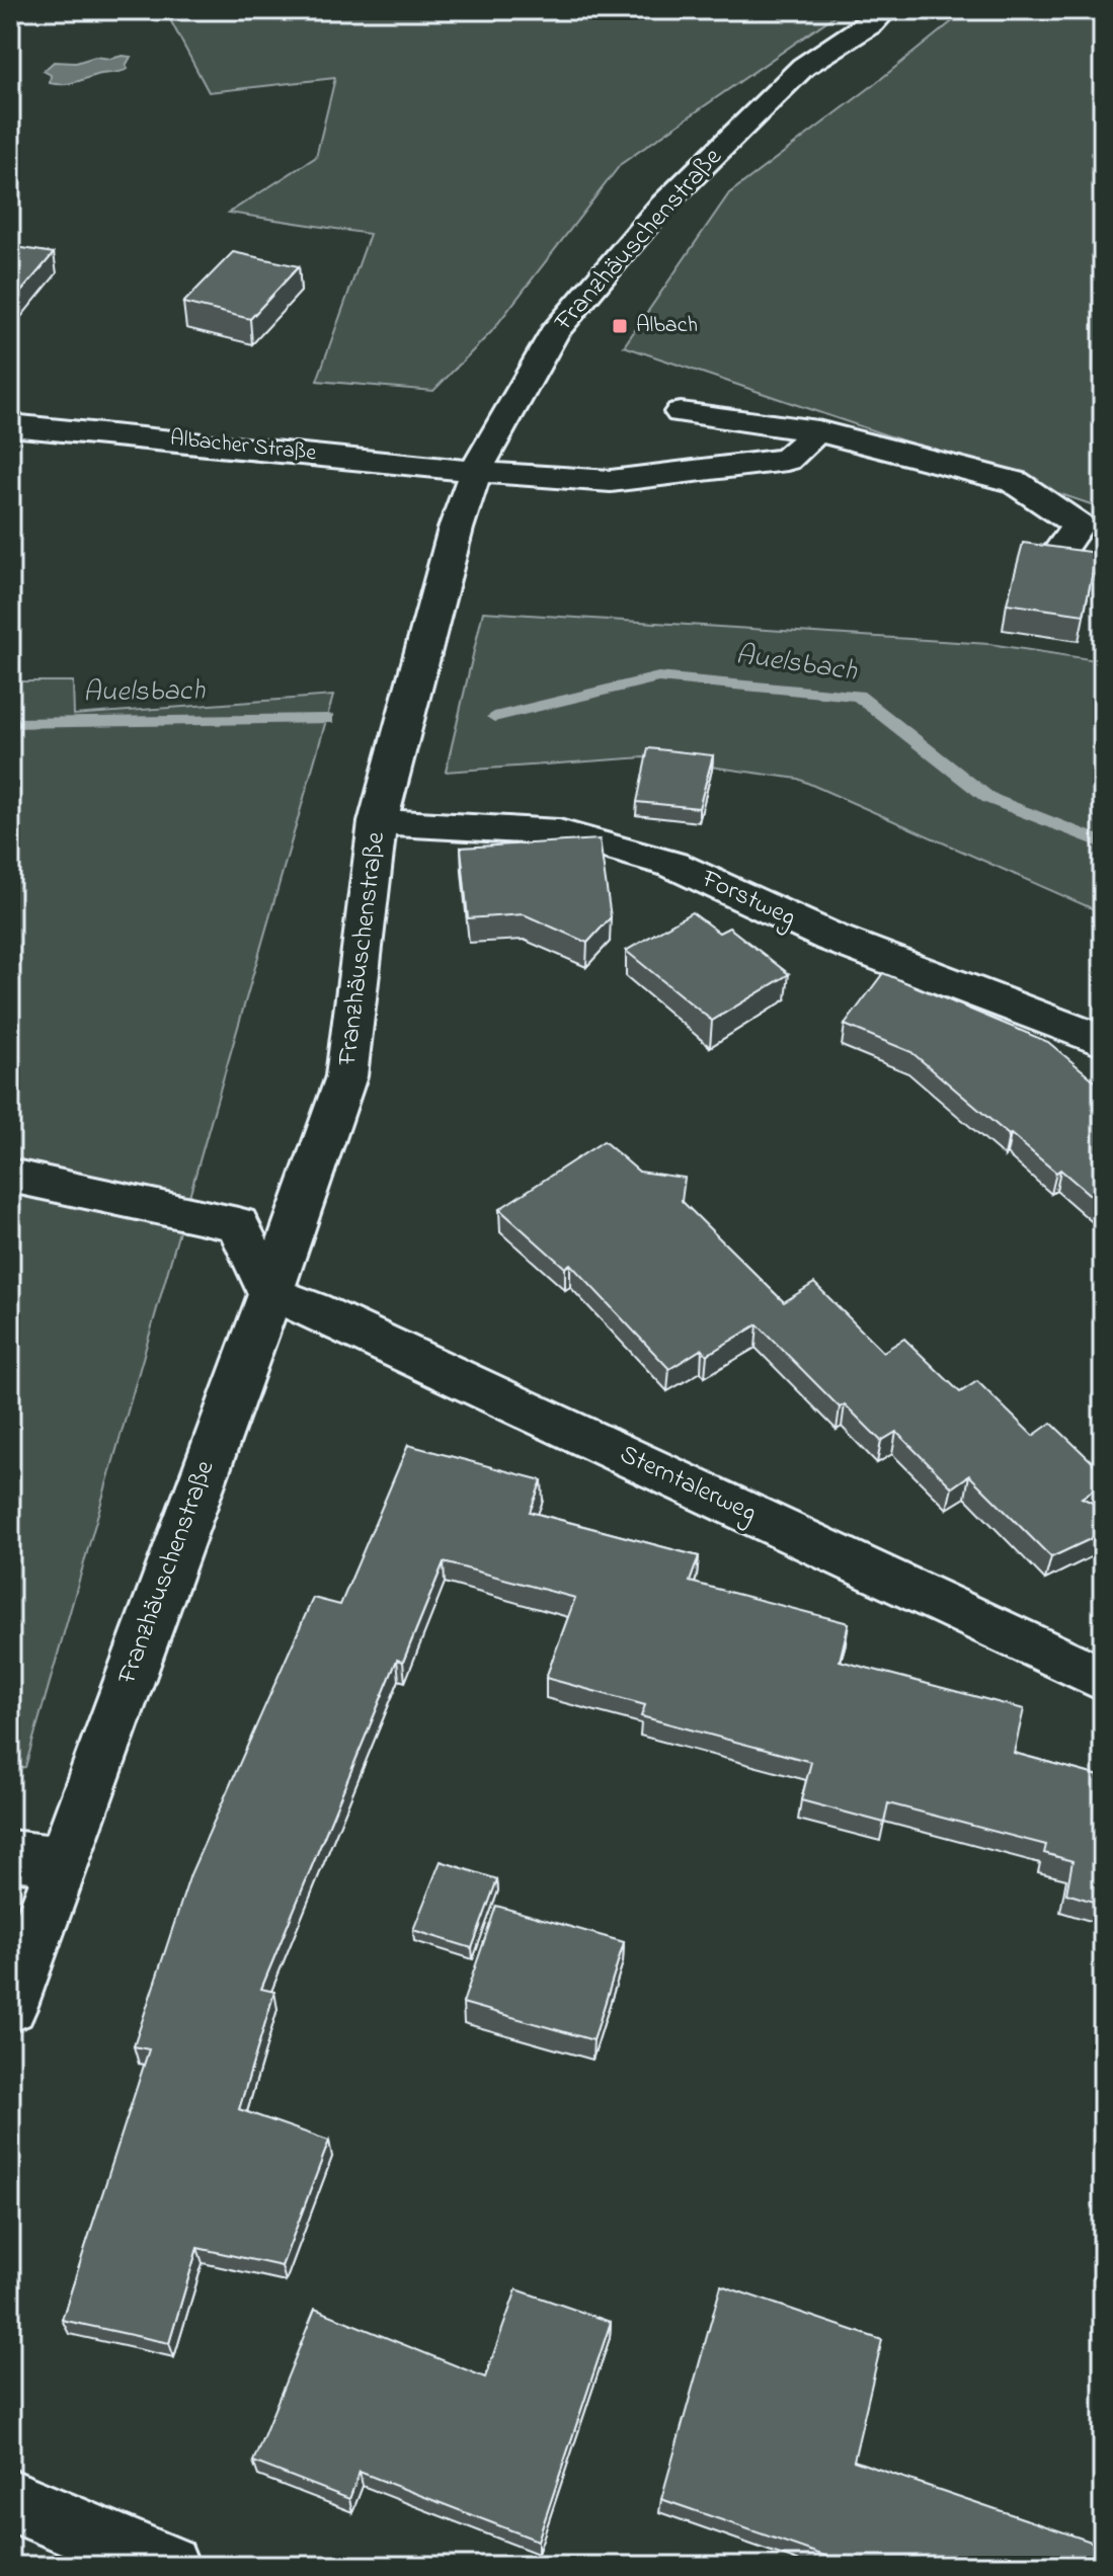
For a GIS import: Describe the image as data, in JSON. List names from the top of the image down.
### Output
{
  "streets": {
    "street": [
      "Franzhäuschenstraße",
      "Albacher Straße",
      "Forstweg",
      "Sterntalerweg"
    ]
  },
  "crossings": [
    ["Franzhäuschenstraße", "Albacher Straße"],
    ["Franzhäuschenstraße", "Forstweg"],
    ["Franzhäuschenstraße", "Sterntalerweg"]
  ],
  "water": ["Auelsbach"],
  "places": {
    "transit": ["Albach"]
  }
}
